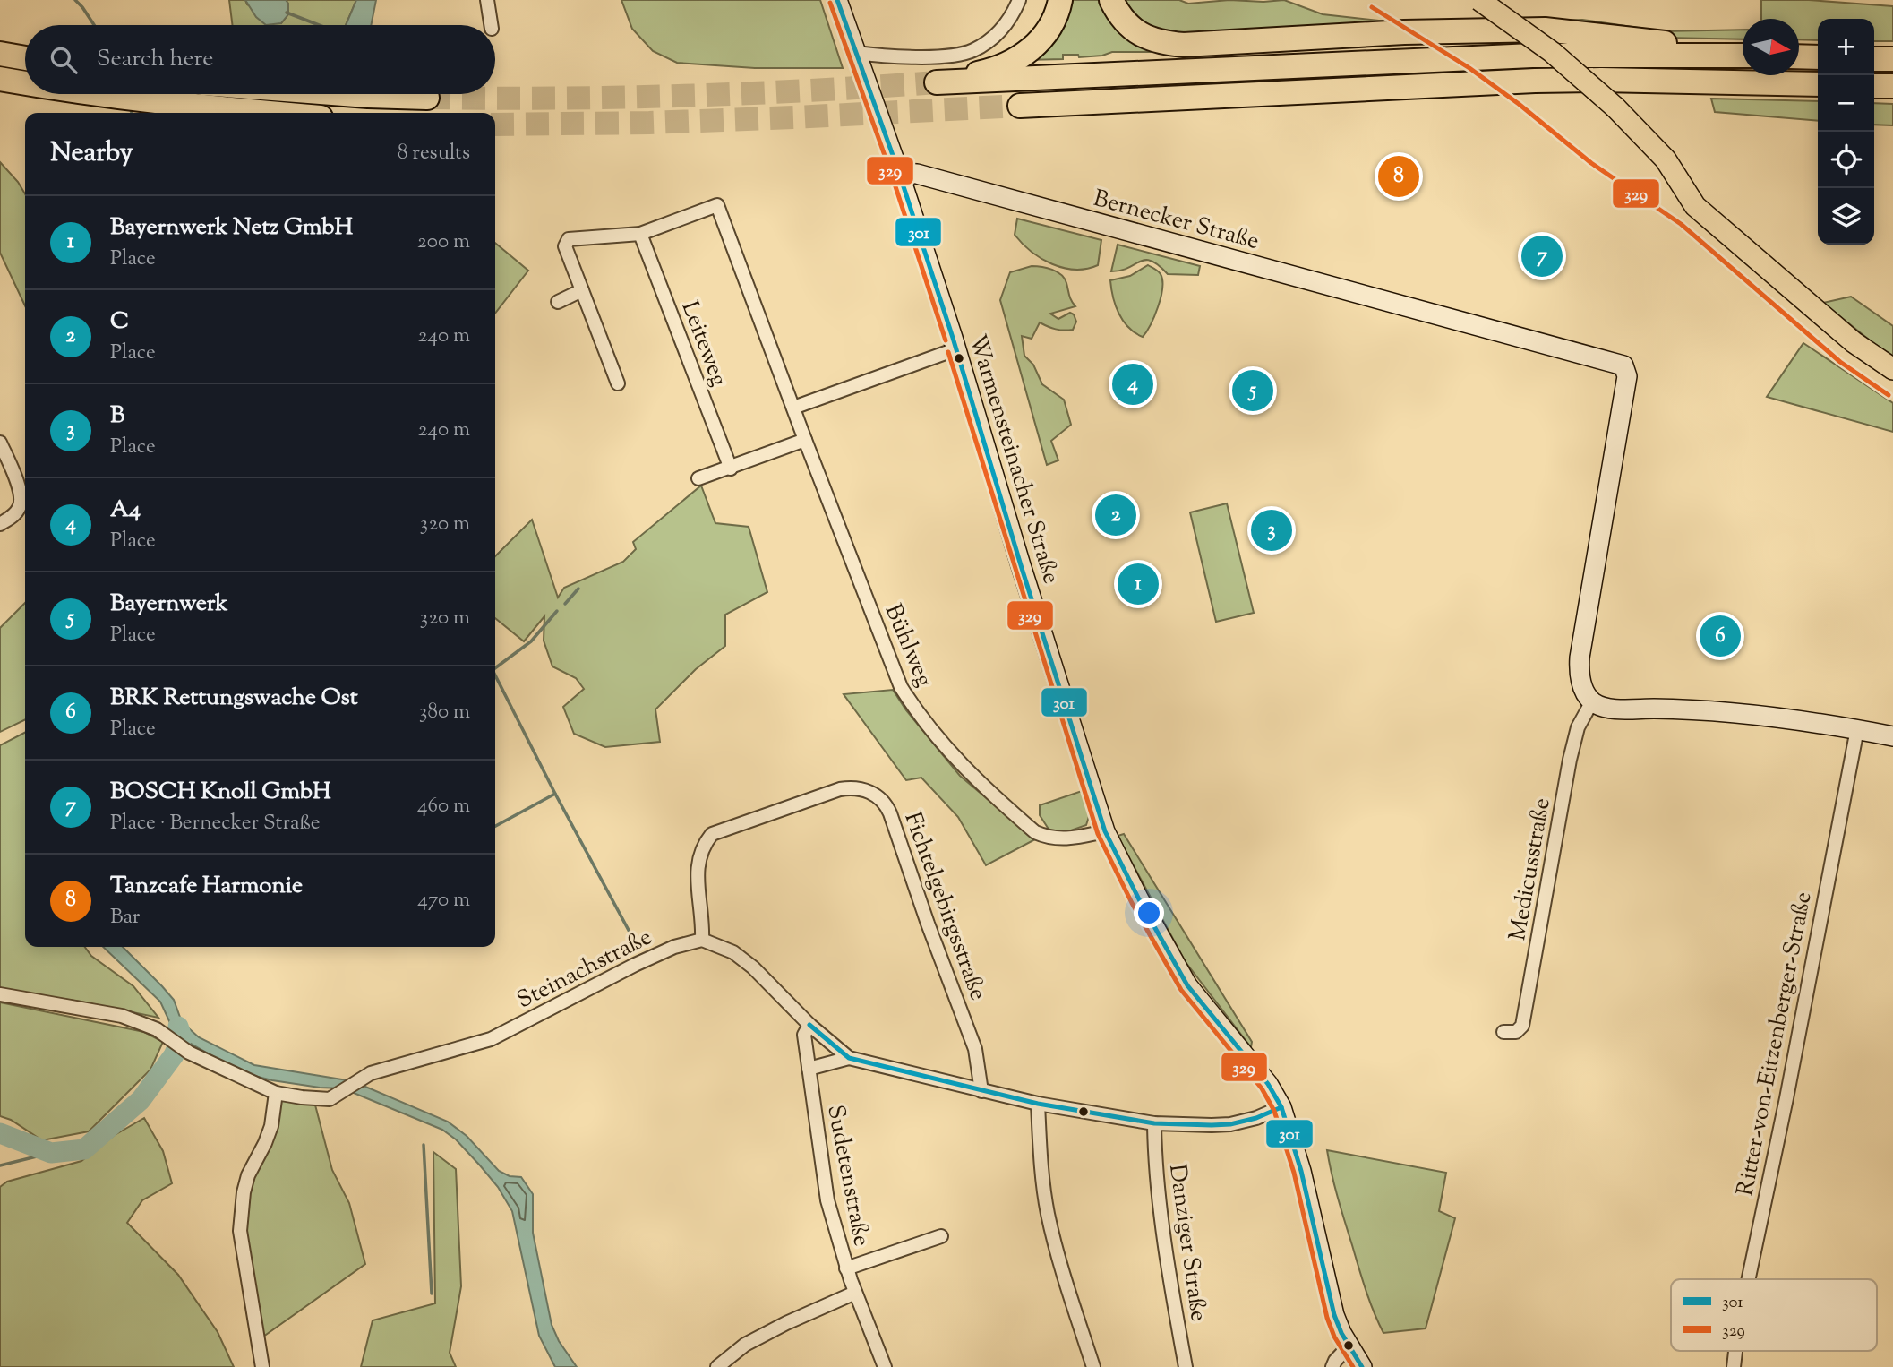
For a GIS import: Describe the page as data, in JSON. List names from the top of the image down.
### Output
{
  "streets": {
    "street": [
      "Bernecker Straße",
      "Leiteweg",
      "Warmensteinacher Straße",
      "Bühlweg",
      "Medicusstraße",
      "Fichtelgebirgsstraße",
      "Steinachstraße",
      "Ritter-von-Eitzenberger-Straße",
      "Sudetenstraße",
      "Danziger Straße"
    ]
  },
  "crossings": [
    ["Bernecker Straße", "Warmensteinacher Straße"],
    ["Bernecker Straße", "Medicusstraße"],
    ["Leiteweg", "Bühlweg"],
    ["Warmensteinacher Straße", "Bühlweg"],
    ["Fichtelgebirgsstraße", "Steinachstraße"]
  ],
  "lines": ["transit line 301", "transit line 329"],
  "legend": ["301", "329"],
  "north": "right",
  "page": {
    "map_buttons": ["+", "−"],
    "search": "Search here",
    "heading": ["Nearby", "8 results"],
    "pins": [
      "8",
      "7",
      "4",
      "5",
      "2",
      "3",
      "1",
      "6"
    ],
    "list": [
      {
        "mark": "1",
        "name": "Bayernwerk Netz GmbH",
        "note": "Place",
        "value": "200 m"
      },
      {
        "mark": "2",
        "name": "C",
        "note": "Place",
        "value": "240 m"
      },
      {
        "mark": "3",
        "name": "B",
        "note": "Place",
        "value": "240 m"
      },
      {
        "mark": "4",
        "name": "A4",
        "note": "Place",
        "value": "320 m"
      },
      {
        "mark": "5",
        "name": "Bayernwerk",
        "note": "Place",
        "value": "320 m"
      },
      {
        "mark": "6",
        "name": "BRK Rettungswache Ost",
        "note": "Place",
        "value": "380 m"
      },
      {
        "mark": "7",
        "name": "BOSCH Knoll GmbH",
        "note": "Place · Bernecker Straße",
        "value": "460 m"
      },
      {
        "mark": "8",
        "name": "Tanzcafe Harmonie",
        "note": "Bar",
        "value": "470 m"
      }
    ]
  }
}
